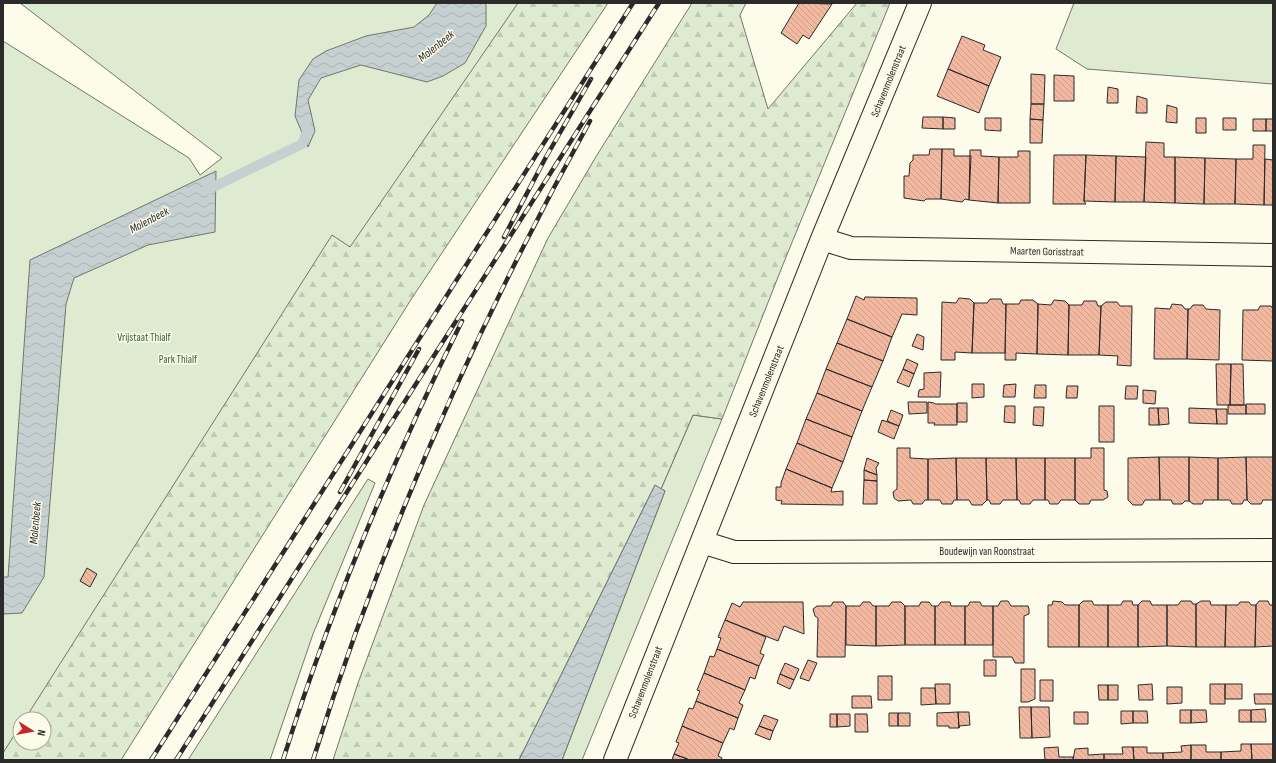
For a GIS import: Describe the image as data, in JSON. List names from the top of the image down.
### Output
{
  "streets": {
    "street": ["Schavenmolenstraat", "Maarten Gorisstraat", "Boudewijn van Roonstraat"]
  },
  "crossings": [
    ["Schavenmolenstraat", "Maarten Gorisstraat"],
    ["Schavenmolenstraat", "Boudewijn van Roonstraat"]
  ],
  "water": ["Molenbeek"],
  "parks": ["Vrijstaat Thialf", "Park Thialf"],
  "north": "right"
}
